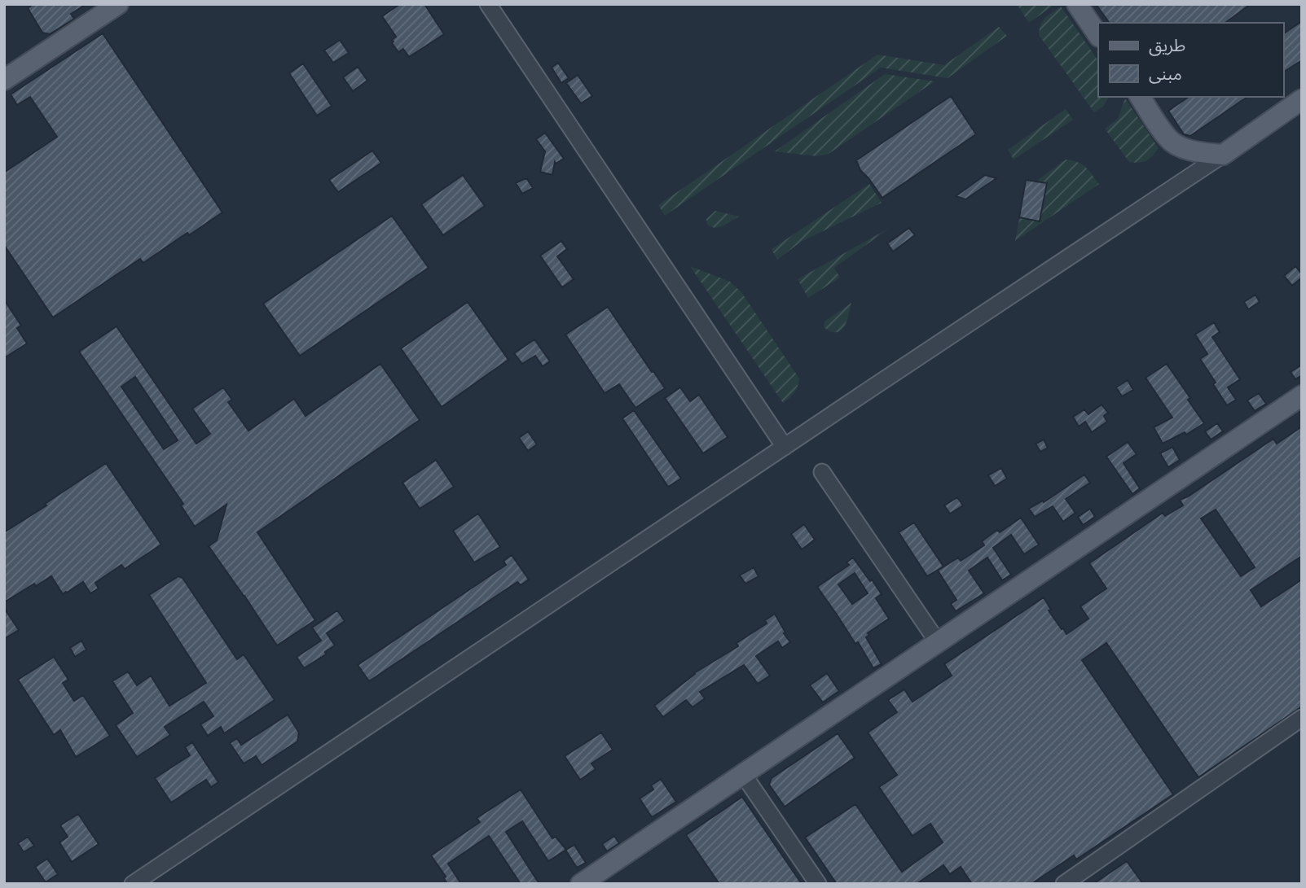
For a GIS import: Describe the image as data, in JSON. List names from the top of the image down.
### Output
{
  "legend": ["طريق", "مبنى"]
}
